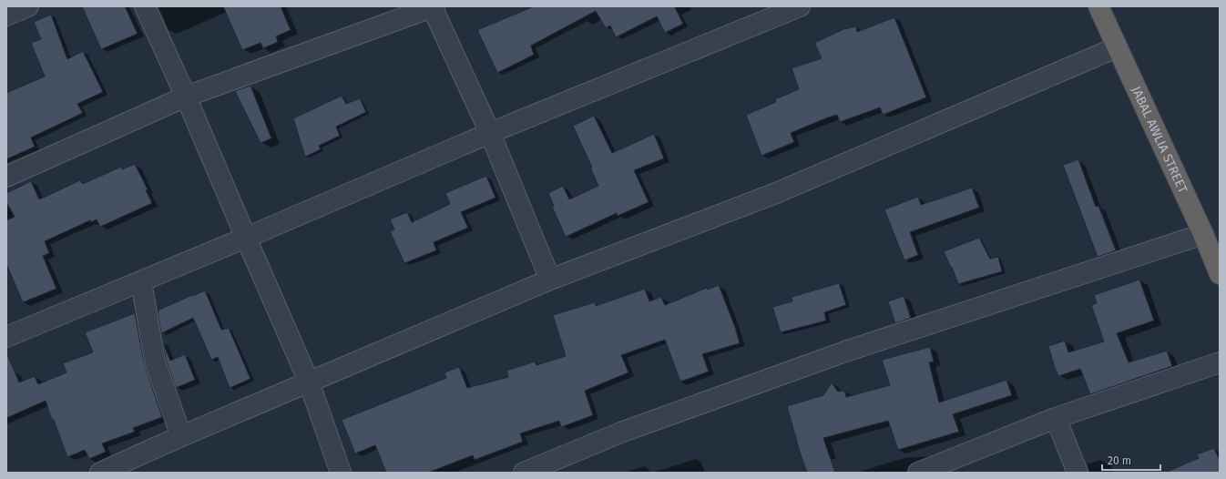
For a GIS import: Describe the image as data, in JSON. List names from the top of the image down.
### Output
{
  "streets": {
    "highway": ["JABAL AWLIA STREET"]
  },
  "scale_bar": "20 m"
}
